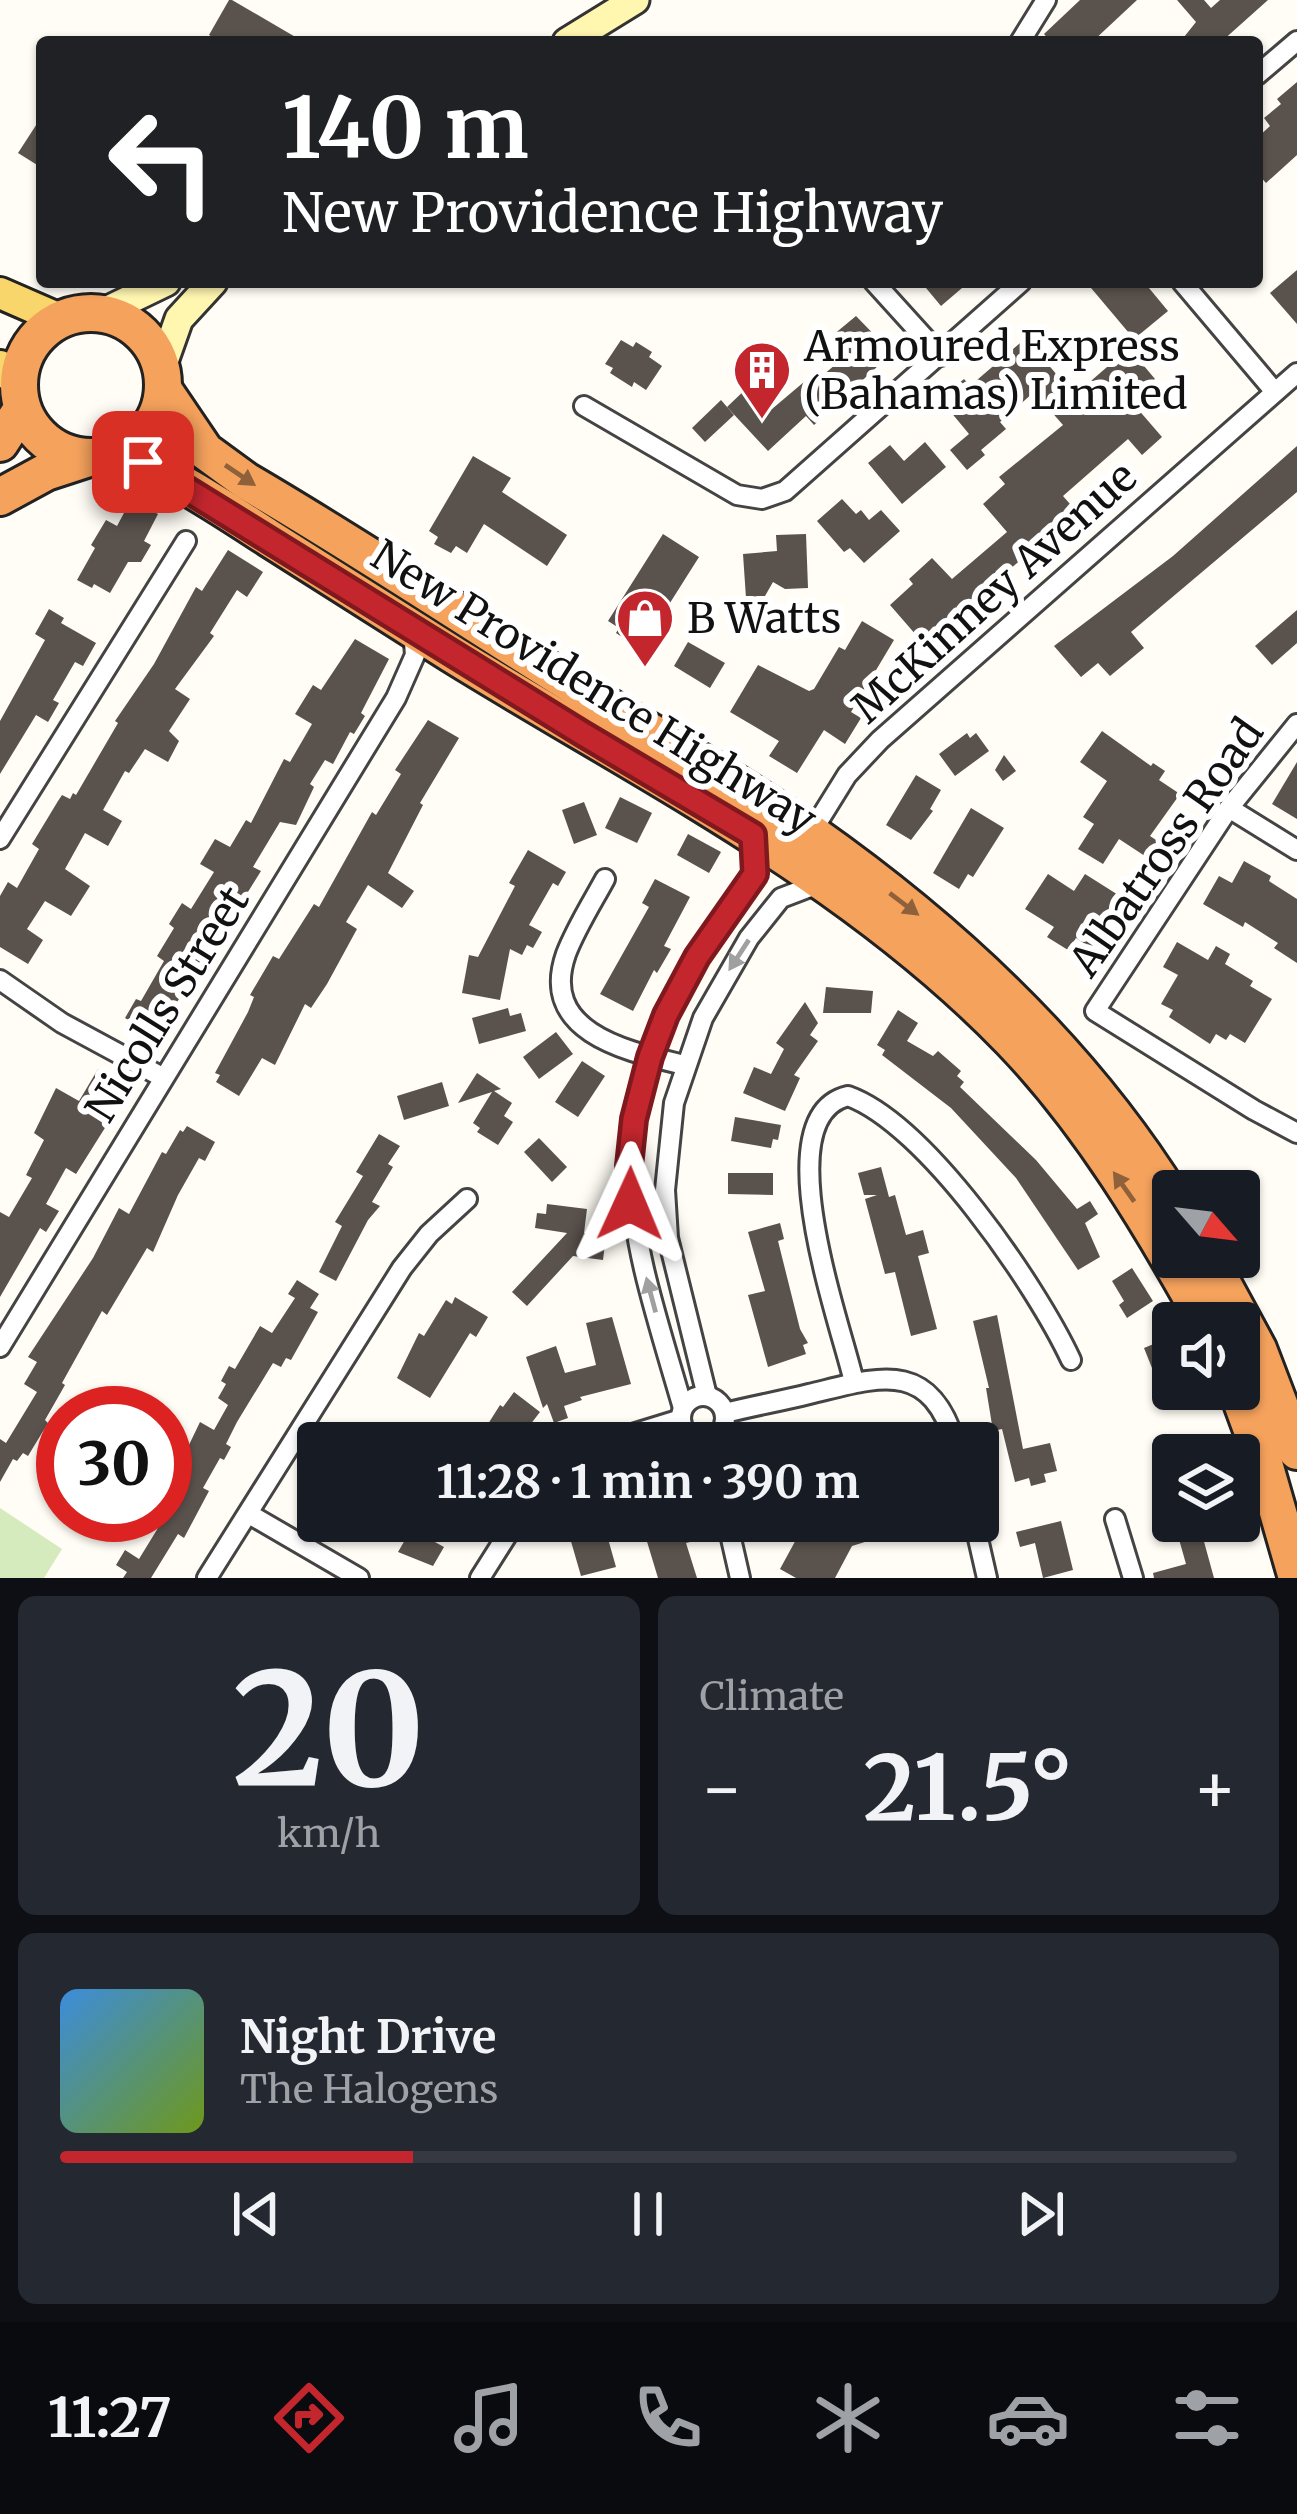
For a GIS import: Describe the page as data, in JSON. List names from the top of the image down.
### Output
{
  "streets": {
    "highway": ["New Providence Highway"],
    "street": ["McKinney Avenue", "Albatross Road", "Nicolls Street"]
  },
  "crossings": [
    ["McKinney Avenue", "New Providence Highway"]
  ],
  "places": {
    "building": ["Armoured Express (Bahamas) Limited"],
    "shop": ["B Watts"]
  },
  "north": "bottom right",
  "page": {
    "turn": ["140 m", "New Providence Highway"],
    "limit": "30",
    "trip": "11:28 · 1 min · 390 m",
    "tile": [
      ["20", "km/h"],
      "Climate"
    ],
    "heat": ["−", "21.5°", "+"],
    "song": ["Night Drive", "The Halogens"],
    "tabs": "11:27"
  }
}
